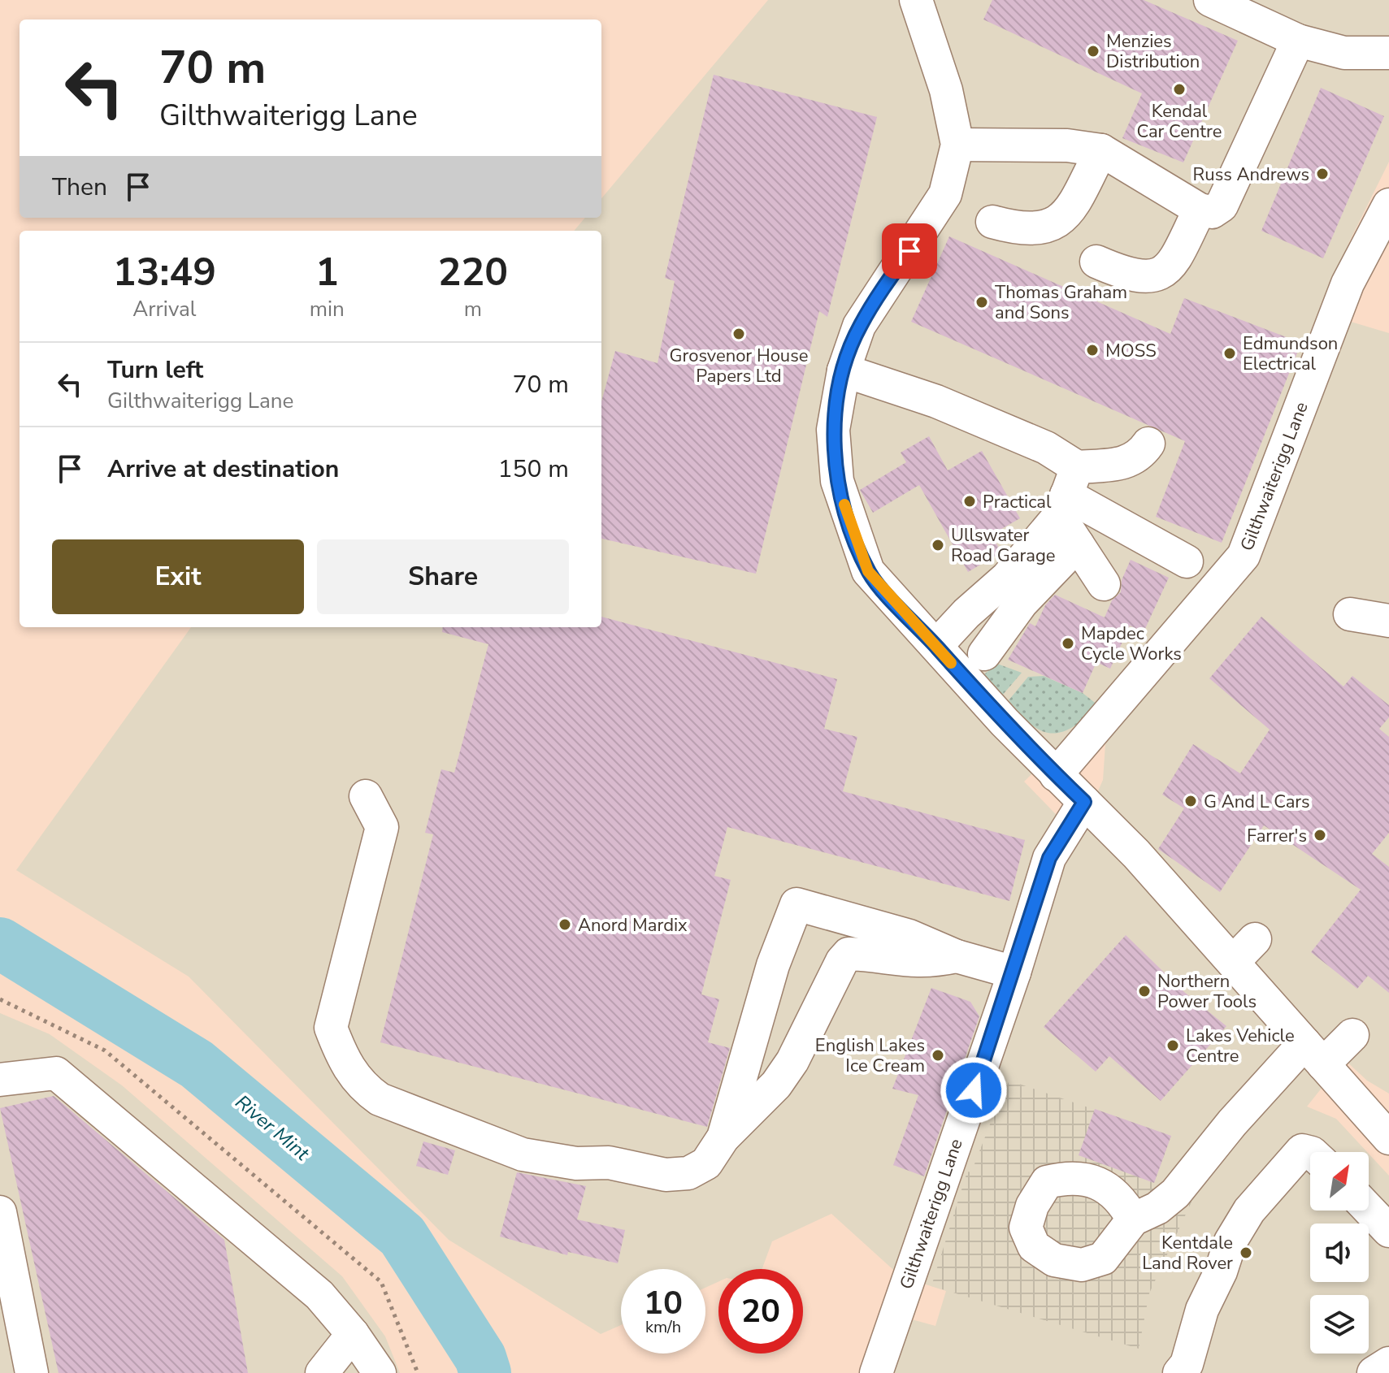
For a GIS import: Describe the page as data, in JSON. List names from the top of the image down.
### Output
{
  "streets": {
    "street": ["Gilthwaiterigg Lane"]
  },
  "water": ["River Mint"],
  "places": [
    "Menzies Distribution",
    "Kendal Car Centre",
    "Russ Andrews",
    "Thomas Graham and Sons",
    "Grosvenor House Papers Ltd",
    "MOSS",
    "Edmundson Electrical",
    "Practical",
    "Ullswater Road Garage",
    "Mapdec Cycle Works",
    "G And L Cars",
    "Farrer's",
    "Anord Mardix",
    "Northern Power Tools",
    "Lakes Vehicle Centre",
    "English Lakes Ice Cream",
    "Kentdale Land Rover"
  ],
  "north": "top right",
  "page": {
    "turn": ["70 m", "Gilthwaiterigg Lane"],
    "then": "Then",
    "eta": [
      "13:49",
      "Arrival",
      "1",
      "min",
      "220",
      "m"
    ],
    "list": [
      {
        "name": "Turn left",
        "note": "Gilthwaiterigg Lane",
        "value": "70 m"
      },
      {
        "name": "Arrive at destination",
        "value": "150 m"
      }
    ],
    "buttons": ["Exit", "Share"],
    "speed": "10 km/h",
    "limit": "20"
  }
}
